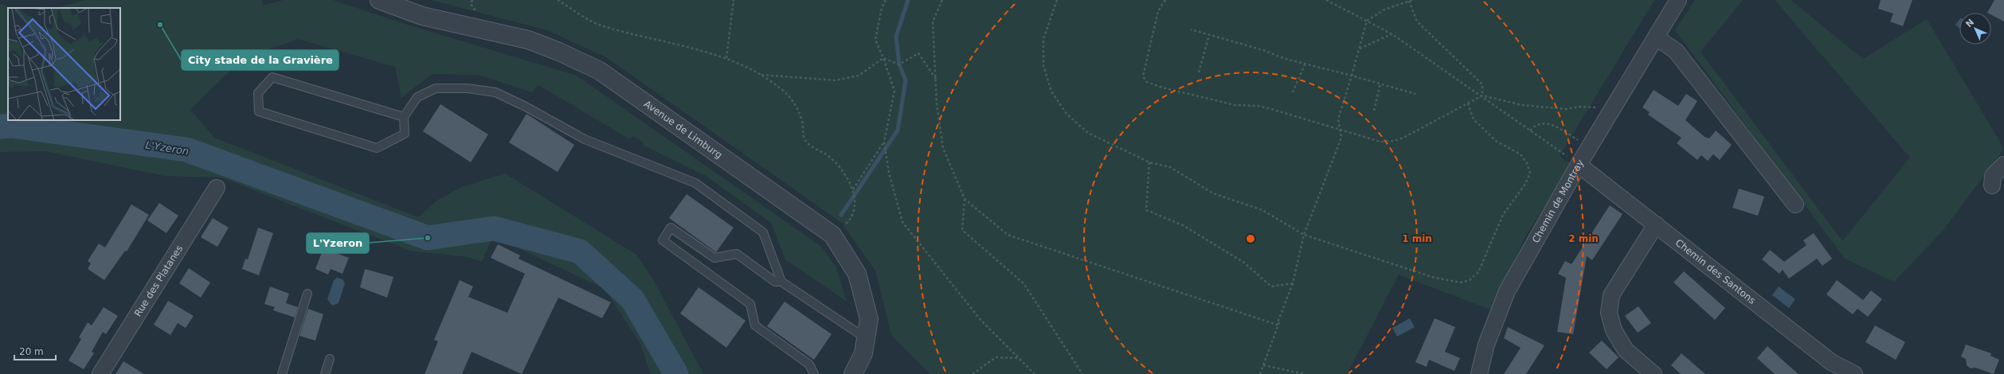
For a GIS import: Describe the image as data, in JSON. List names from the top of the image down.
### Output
{
  "streets": {
    "street": [
      "Avenue de Limburg",
      "Chemin de Montray",
      "Chemin des Santons",
      "Rue des Platanes"
    ]
  },
  "crossings": [
    ["Chemin de Montray", "Chemin des Santons"]
  ],
  "water": ["L'Yzeron"],
  "places": ["City stade de la Gravière", "L'Yzeron"],
  "scale_bar": "20 m",
  "north": "top left",
  "rings": ["1 min", "2 min"]
}
